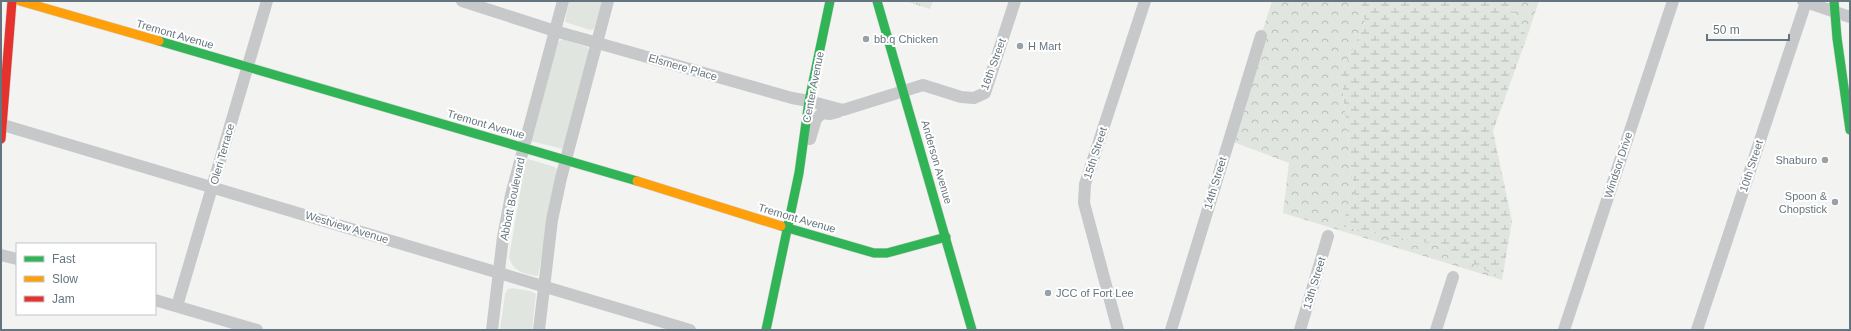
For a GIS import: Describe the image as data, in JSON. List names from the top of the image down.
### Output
{
  "streets": {
    "street": [
      "Tremont Avenue",
      "16th Street",
      "Elsmere Place",
      "Center Avenue",
      "15th Street",
      "Oleri Terrace",
      "Anderson Avenue",
      "Windsor Drive",
      "10th Street",
      "14th Street",
      "Abbott Boulevard",
      "Westview Avenue",
      "13th Street"
    ]
  },
  "crossings": [
    ["Tremont Avenue", "Center Avenue"],
    ["Tremont Avenue", "Oleri Terrace"],
    ["Tremont Avenue", "Anderson Avenue"],
    ["Tremont Avenue", "Abbott Boulevard"],
    ["16th Street", "Anderson Avenue"],
    ["Elsmere Place", "Center Avenue"],
    ["Elsmere Place", "Abbott Boulevard"],
    ["Oleri Terrace", "Westview Avenue"],
    ["Abbott Boulevard", "Westview Avenue"]
  ],
  "places": [
    "bb.q Chicken",
    "H Mart",
    "Shaburo",
    "Spoon & Chopstick",
    "JCC of Fort Lee"
  ],
  "legend": ["Fast", "Slow", "Jam"],
  "scale_bar": "50 m"
}
